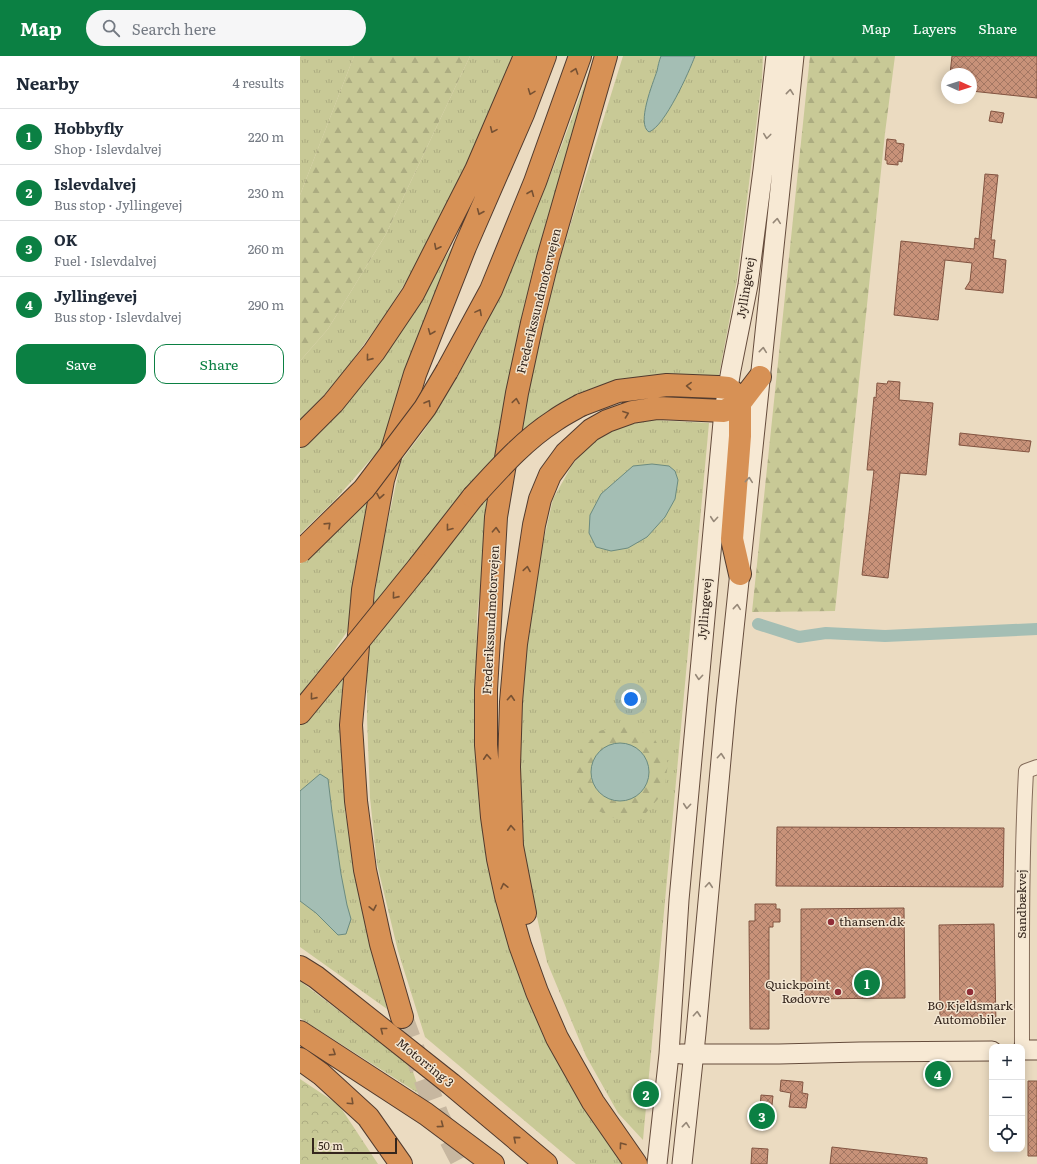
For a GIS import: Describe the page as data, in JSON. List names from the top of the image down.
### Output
{
  "streets": {
    "highway": ["Frederikssundmotorvejen", "Motorring 3"],
    "street": ["Jyllingevej", "Sandbækvej"]
  },
  "places": ["thansen.dk", "Quickpoint Rødovre", "BO Kjeldsmark Automobiler"],
  "scale_bar": "50 m",
  "north": "right",
  "page": {
    "header": "Map",
    "search": "Search here",
    "nav": ["Map", "Layers", "Share"],
    "heading": ["Nearby", "4 results"],
    "list": [
      {
        "mark": "1",
        "name": "Hobbyfly",
        "note": "Shop · Islevdalvej",
        "value": "220 m"
      },
      {
        "mark": "2",
        "name": "Islevdalvej",
        "note": "Bus stop · Jyllingevej",
        "value": "230 m"
      },
      {
        "mark": "3",
        "name": "OK",
        "note": "Fuel · Islevdalvej",
        "value": "260 m"
      },
      {
        "mark": "4",
        "name": "Jyllingevej",
        "note": "Bus stop · Islevdalvej",
        "value": "290 m"
      }
    ],
    "buttons": ["Save", "Share"],
    "pins": [
      "1",
      "4",
      "2",
      "3"
    ],
    "map_buttons": ["+", "−"],
    "scale": "50 m"
  }
}
